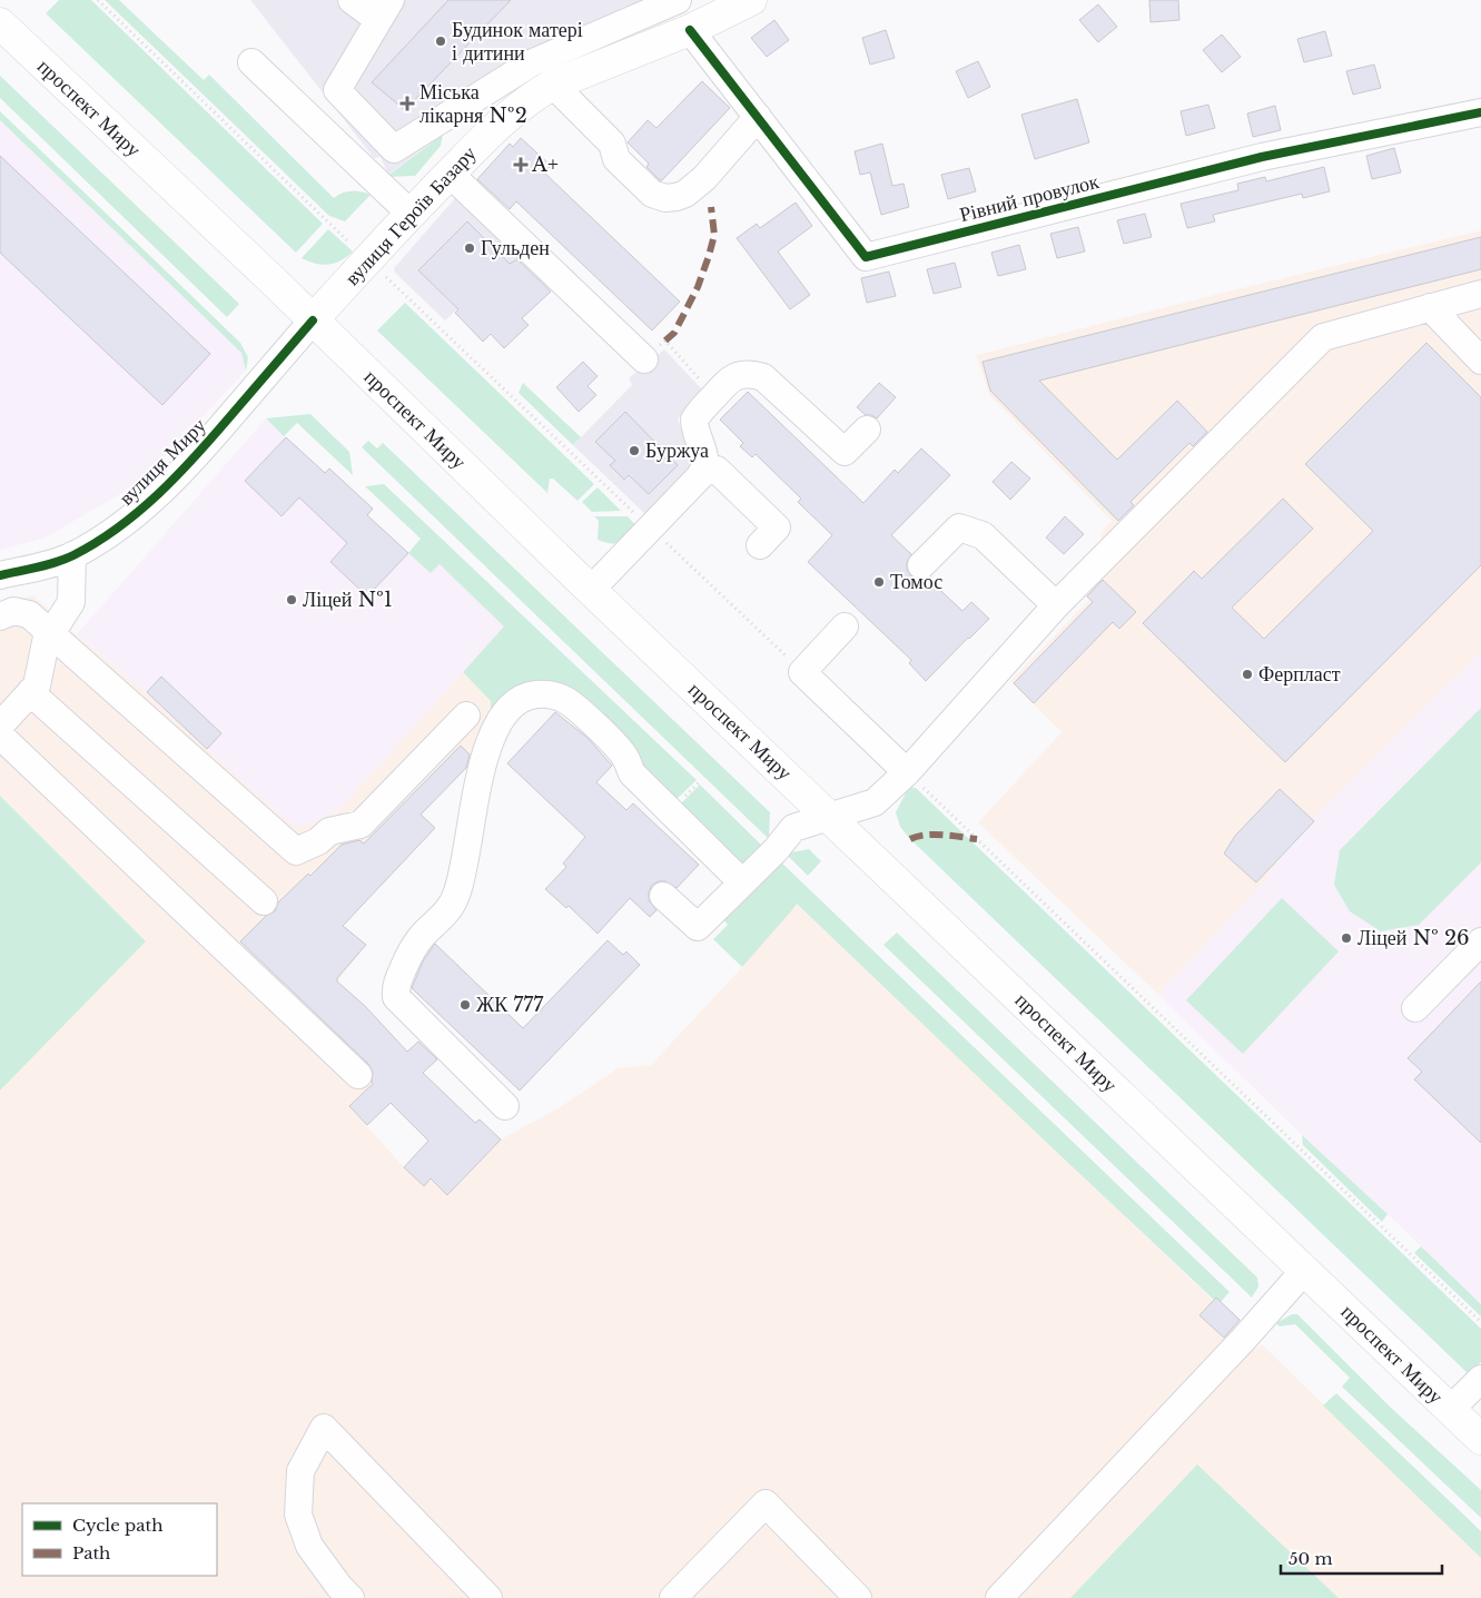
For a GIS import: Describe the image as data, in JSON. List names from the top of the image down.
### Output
{
  "streets": {
    "main road": ["проспект Миру", "вулиця Героїв Базару"],
    "street": ["Рівний провулок", "вулиця Миру"]
  },
  "crossings": [
    ["проспект Миру", "вулиця Героїв Базару"],
    ["проспект Миру", "вулиця Миру"],
    ["Рівний провулок", "вулиця Героїв Базару"],
    ["вулиця Героїв Базару", "вулиця Миру"]
  ],
  "places": {
    "other": [
      "Будинок матері і дитини",
      "Гульден",
      "Буржуа",
      "Томос",
      "Ліцей №1",
      "Ферпласт",
      "Ліцей № 26",
      "ЖК 777"
    ],
    "health": ["Міська лікарня №2", "A+"]
  },
  "legend": ["Cycle path", "Path"],
  "scale_bar": "50 m"
}
